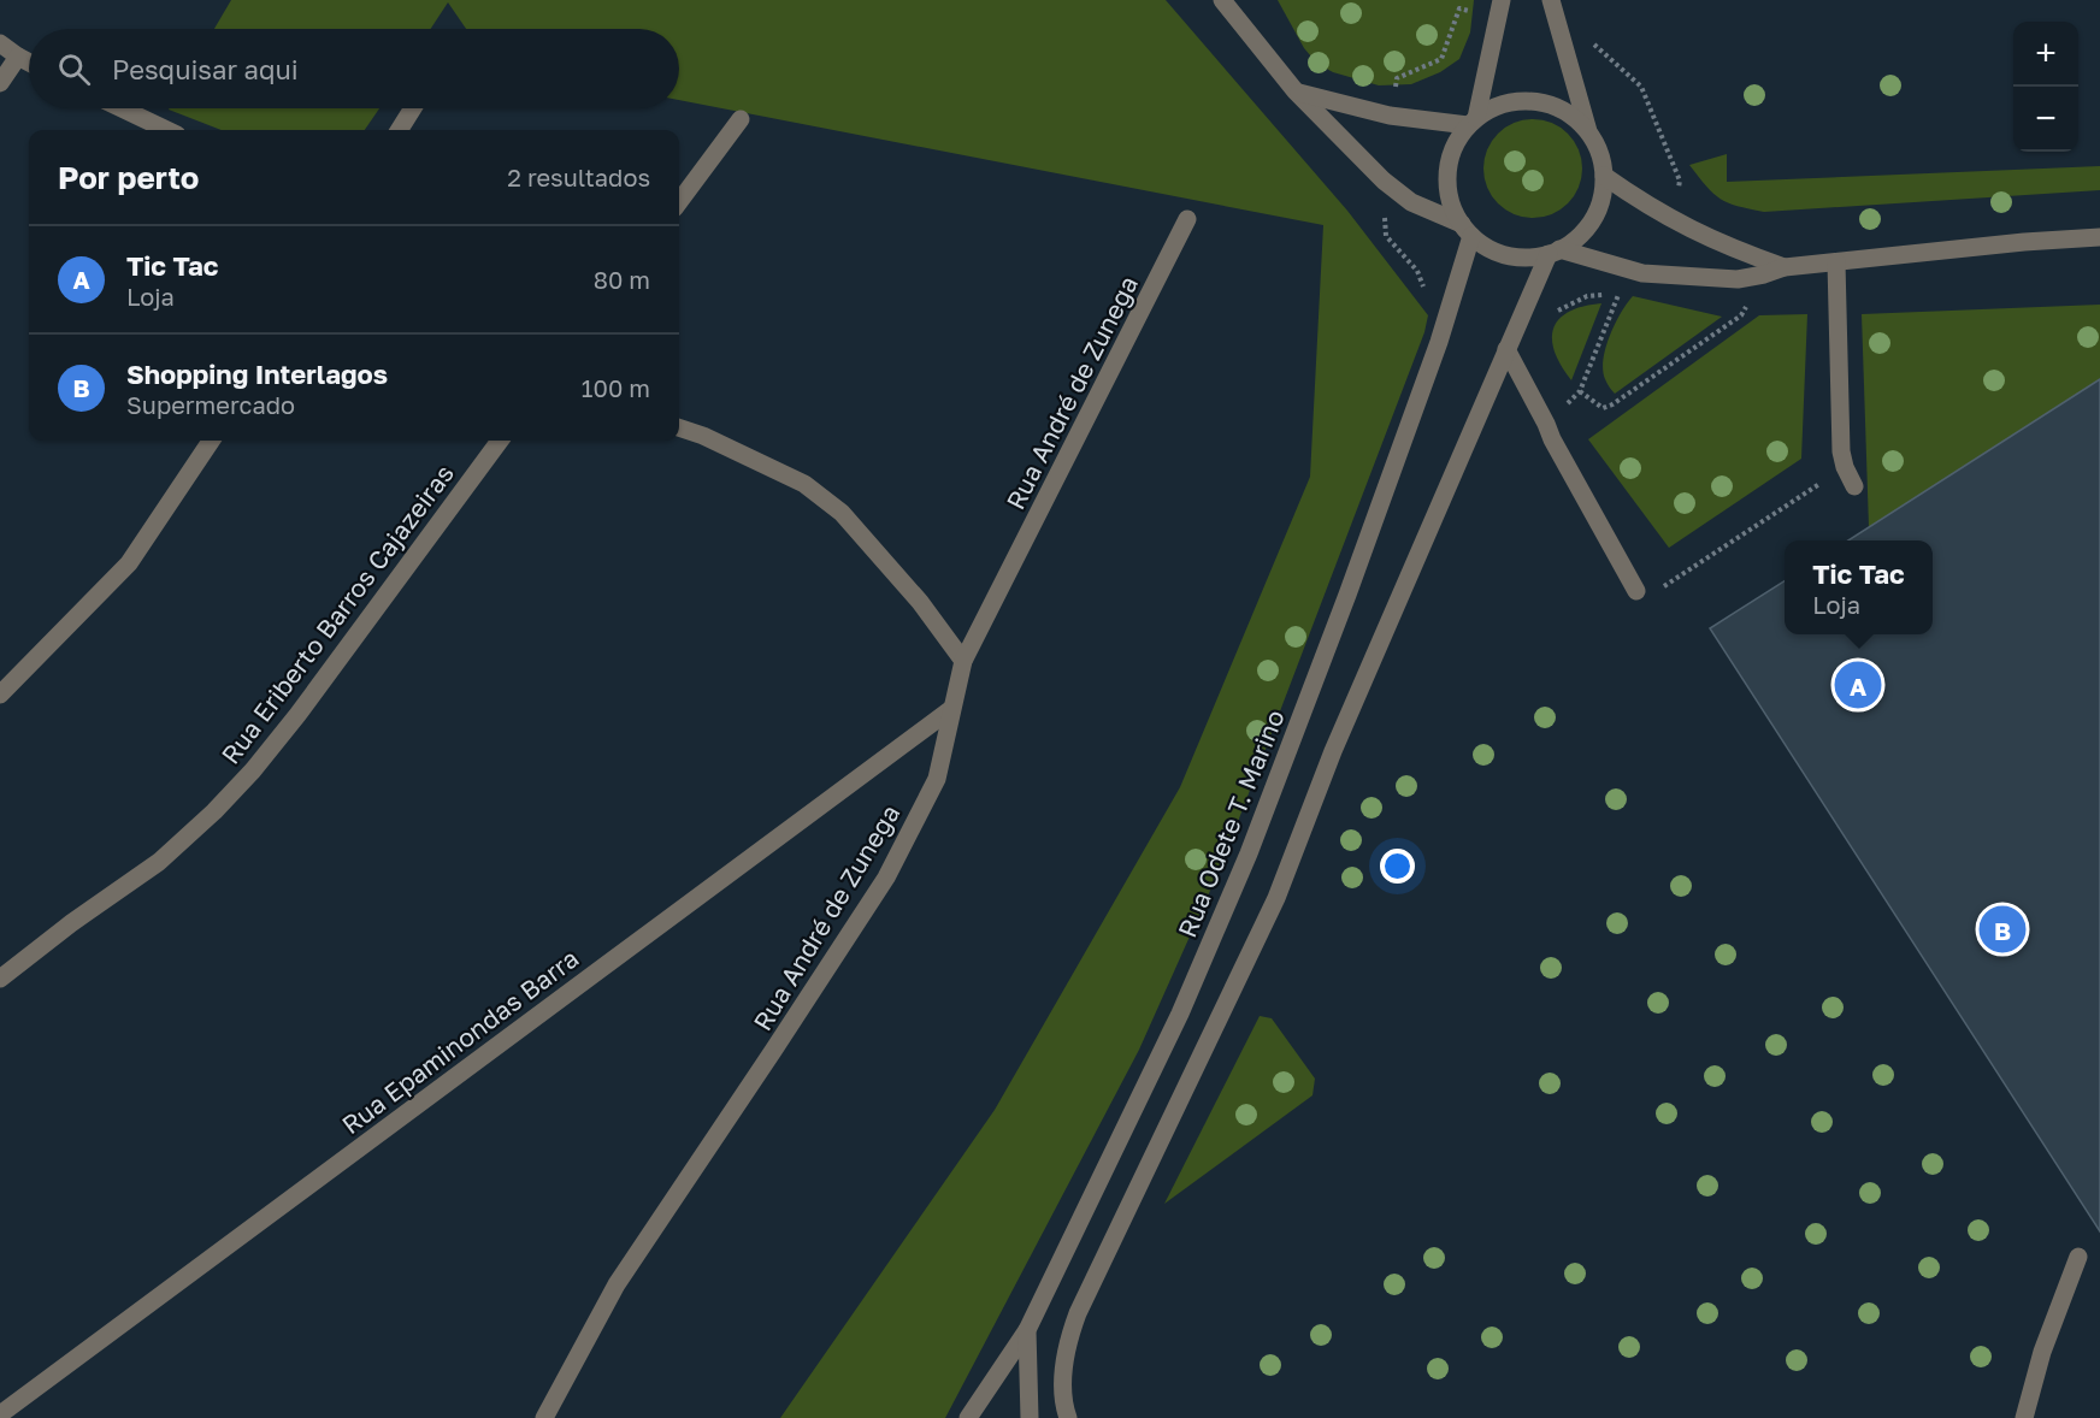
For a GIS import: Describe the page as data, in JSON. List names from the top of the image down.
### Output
{
  "streets": {
    "street": [
      "Rua André de Zunega",
      "Rua Eriberto Barros Cajazeiras",
      "Rua Odete T. Marino",
      "Rua Epaminondas Barra"
    ]
  },
  "crossings": [
    ["Rua André de Zunega", "Rua Epaminondas Barra"]
  ],
  "page": {
    "map_buttons": ["+", "−"],
    "search": "Pesquisar aqui",
    "heading": ["Por perto", "2 resultados"],
    "list": [
      {
        "mark": "A",
        "name": "Tic Tac",
        "note": "Loja",
        "value": "80 m"
      },
      {
        "mark": "B",
        "name": "Shopping Interlagos",
        "note": "Supermercado",
        "value": "100 m"
      }
    ],
    "popup": ["Tic Tac", "Loja"],
    "pins": ["A", "B"]
  }
}
